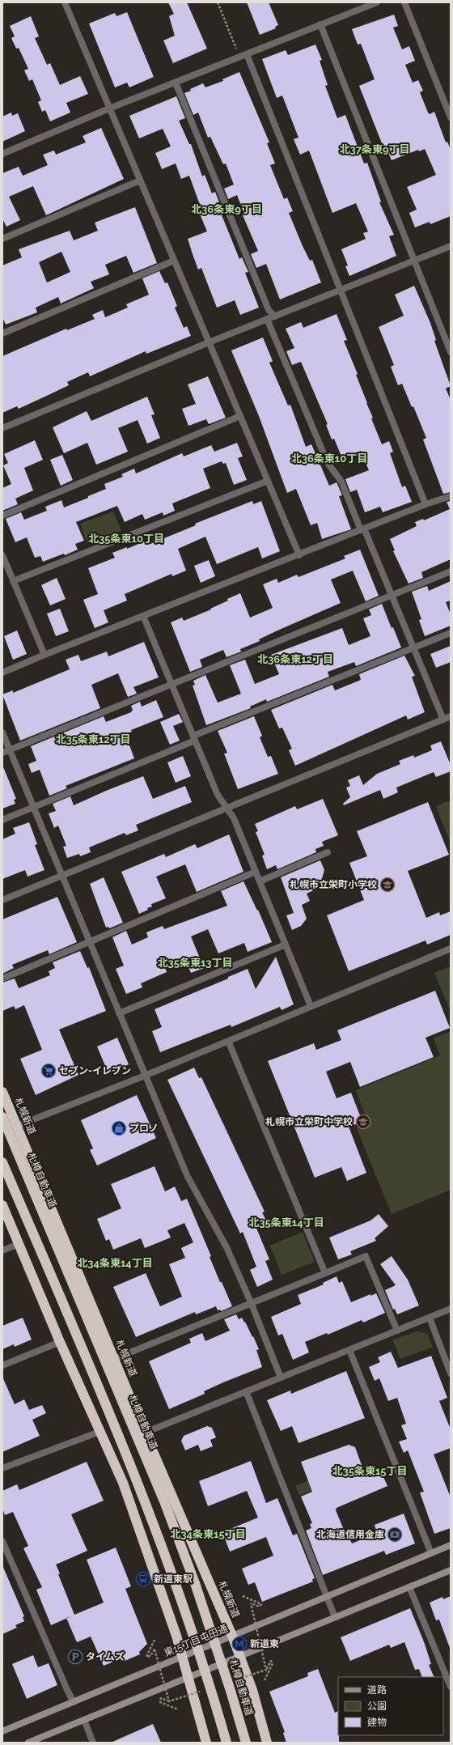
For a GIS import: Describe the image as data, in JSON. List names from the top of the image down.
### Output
{
  "streets": {
    "highway": ["札幌新道", "札樽自動車道"],
    "street": ["東15丁目屯田通"]
  },
  "crossings": [
    ["札幌新道", "東15丁目屯田通"]
  ],
  "districts": [
    "北37条東9丁目",
    "北36条東9丁目",
    "北36条東10丁目",
    "北35条東10丁目",
    "北36条東12丁目",
    "北35条東12丁目",
    "北35条東13丁目",
    "北35条東14丁目",
    "北34条東14丁目",
    "北35条東15丁目",
    "北34条東15丁目"
  ],
  "places": {
    "school or university": ["札幌市立栄町小学校", "札幌市立栄町中学校"],
    "supermarket": ["セブン-イレブン"],
    "shop": ["プロノ"],
    "bank": ["北海道信用金庫"],
    "bus stop": ["新道東駅"],
    "metro station": ["新道東"],
    "parking": ["タイムズ"]
  },
  "legend": ["道路", "公園", "建物"]
}
